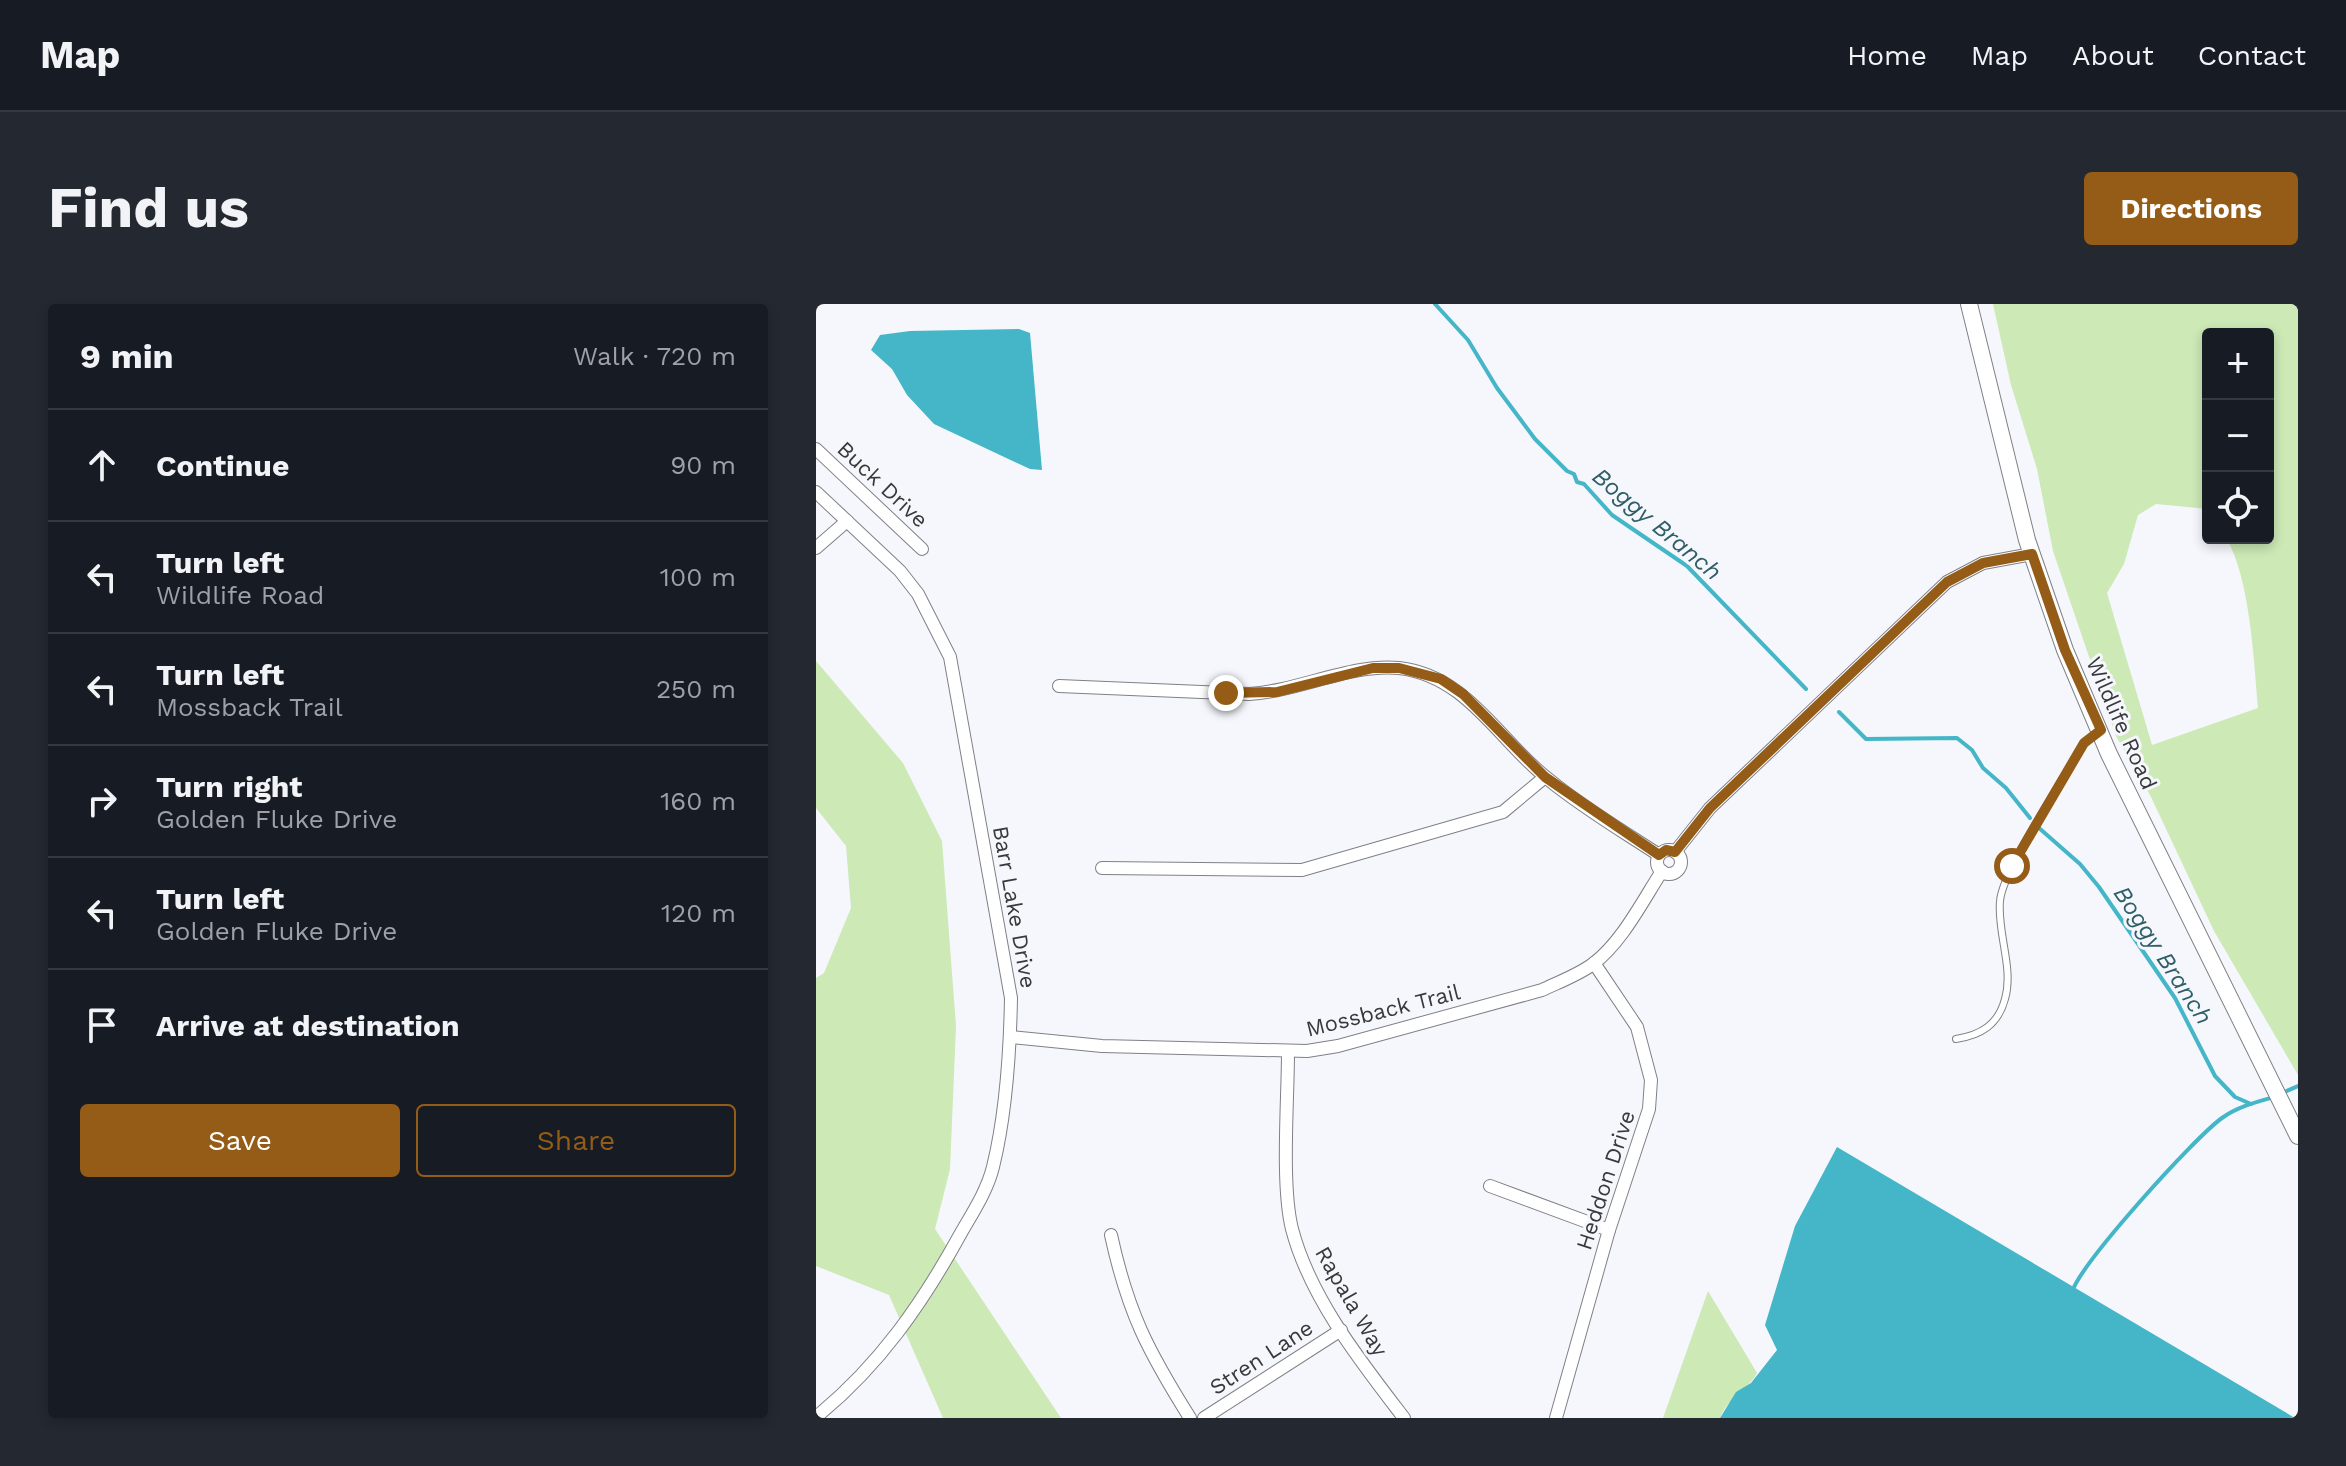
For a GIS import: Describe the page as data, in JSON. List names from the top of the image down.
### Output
{
  "streets": {
    "street": [
      "Buck Drive",
      "Wildlife Road",
      "Barr Lake Drive",
      "Mossback Trail",
      "Heddon Drive",
      "Rapala Way",
      "Stren Lane"
    ]
  },
  "crossings": [
    ["Wildlife Road", "Mossback Trail"],
    ["Barr Lake Drive", "Mossback Trail"],
    ["Mossback Trail", "Heddon Drive"],
    ["Mossback Trail", "Rapala Way"],
    ["Rapala Way", "Stren Lane"]
  ],
  "water": ["Boggy Branch"],
  "page": {
    "header": "Map",
    "nav": [
      "Home",
      "Map",
      "About",
      "Contact"
    ],
    "buttons": [
      "Directions",
      ["Save", "Share"]
    ],
    "title": "Find us",
    "heading": ["9 min", "Walk · 720 m"],
    "map_buttons": ["+", "−"],
    "list": [
      ["Continue", "90 m"],
      ["Turn left", "Wildlife Road", "100 m"],
      ["Turn left", "Mossback Trail", "250 m"],
      ["Turn right", "Golden Fluke Drive", "160 m"],
      ["Turn left", "Golden Fluke Drive", "120 m"],
      "Arrive at destination"
    ]
  }
}
